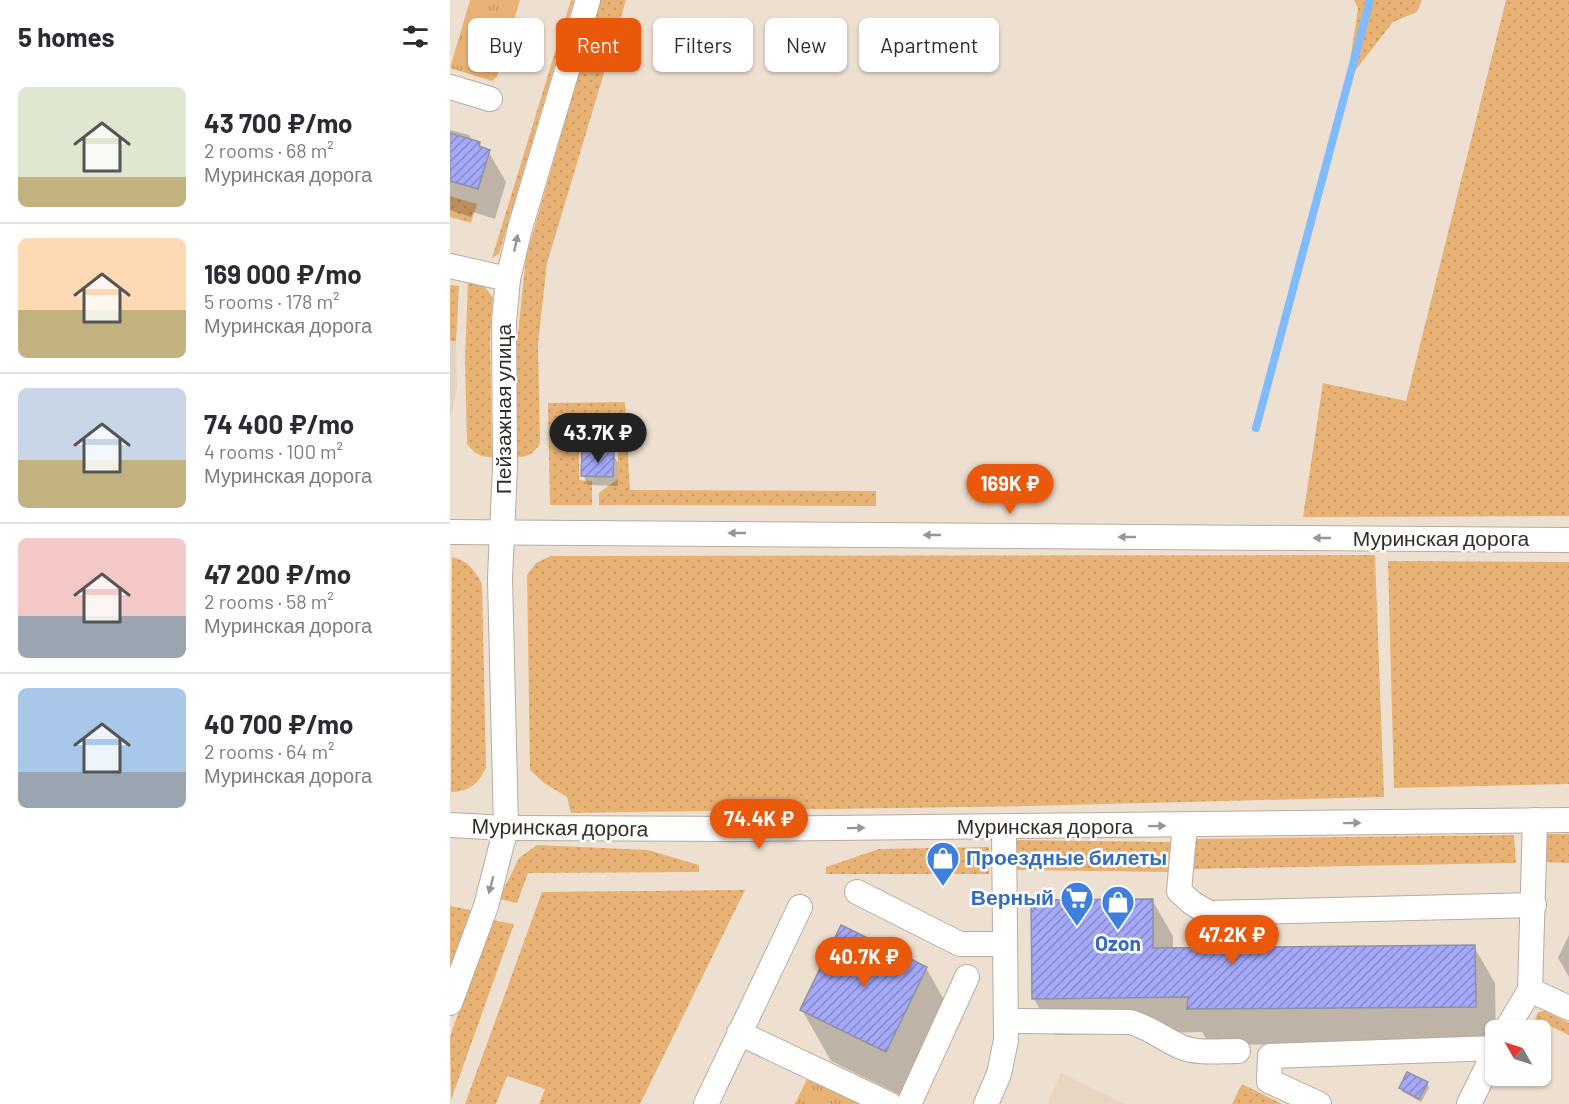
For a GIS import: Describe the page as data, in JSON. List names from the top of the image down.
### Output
{
  "streets": {
    "street": ["Пейзажная улица", "Муринская дорога"]
  },
  "crossings": [
    ["Пейзажная улица", "Муринская дорога"]
  ],
  "places": {
    "shop": ["Проездные билеты", "Ozon"],
    "supermarket": ["Верный"]
  },
  "north": "top left",
  "page": {
    "heading": "5 homes",
    "chip": [
      "Buy",
      "Rent",
      "Filters",
      "New",
      "Apartment"
    ],
    "list": [
      {
        "name": "43 700 ₽/mo",
        "note": "2 rooms · 68 m² · Муринская дорога"
      },
      {
        "name": "169 000 ₽/mo",
        "note": "5 rooms · 178 m² · Муринская дорога"
      },
      {
        "name": "74 400 ₽/mo",
        "note": "4 rooms · 100 m² · Муринская дорога"
      },
      {
        "name": "47 200 ₽/mo",
        "note": "2 rooms · 58 m² · Муринская дорога"
      },
      {
        "name": "40 700 ₽/mo",
        "note": "2 rooms · 64 m² · Муринская дорога"
      }
    ],
    "price": [
      "43.7K ₽",
      "169K ₽",
      "74.4K ₽",
      "47.2K ₽",
      "40.7K ₽"
    ]
  }
}
